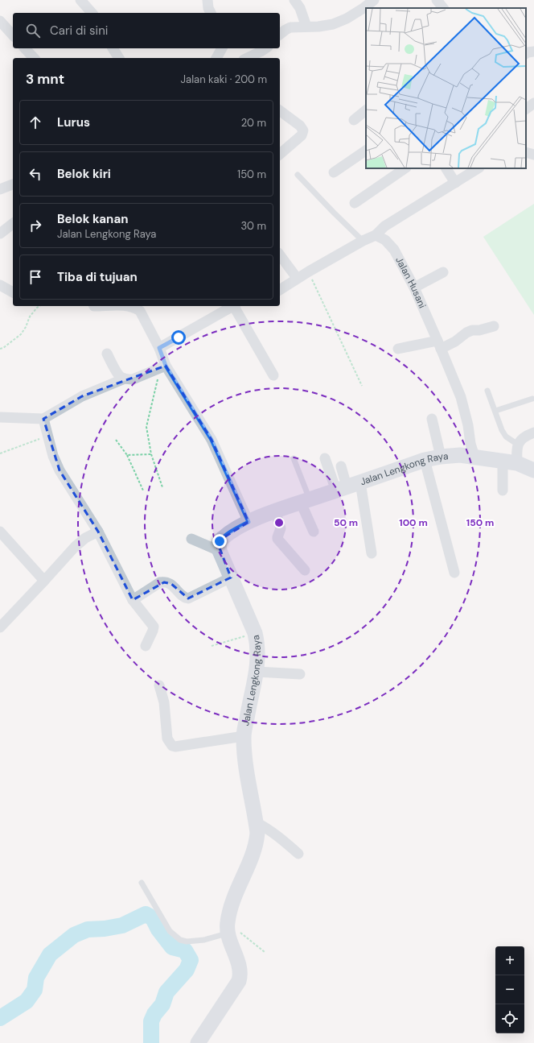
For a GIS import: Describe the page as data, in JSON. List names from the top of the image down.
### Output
{
  "streets": {
    "street": ["Jalan Husani", "Jalan Lengkong Raya"]
  },
  "crossings": [
    ["Jalan Husani", "Jalan Lengkong Raya"]
  ],
  "page": {
    "search": "Cari di sini",
    "heading": ["3 mnt", "Jalan kaki · 200 m"],
    "list": [
      ["Lurus", "20 m"],
      ["Belok kiri", "150 m"],
      ["Belok kanan", "Jalan Lengkong Raya", "30 m"],
      "Tiba di tujuan"
    ],
    "map_buttons": ["+", "−"]
  },
  "rings": ["50 m", "100 m", "150 m"]
}
